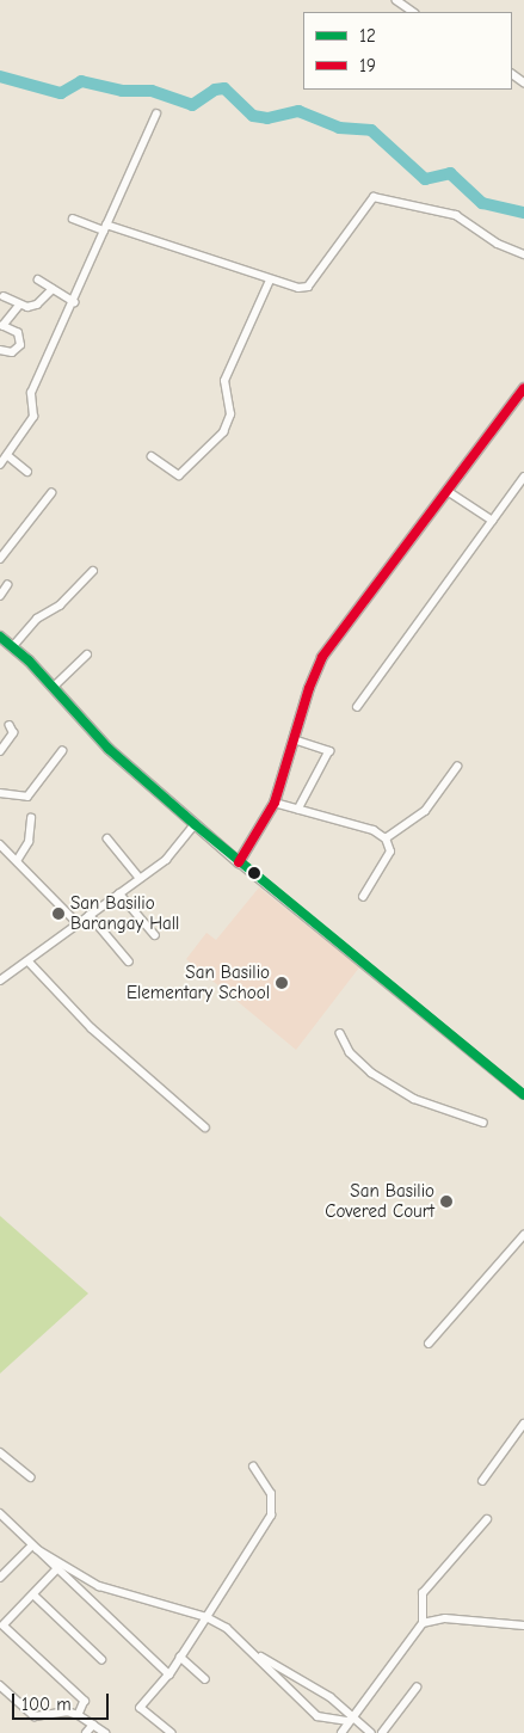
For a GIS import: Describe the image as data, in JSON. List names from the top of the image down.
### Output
{
  "places": ["San Basilio Barangay Hall", "San Basilio Elementary School", "San Basilio Covered Court"],
  "lines": ["transit line 19", "transit line 12"],
  "legend": ["12", "19"],
  "scale_bar": "100 m"
}
